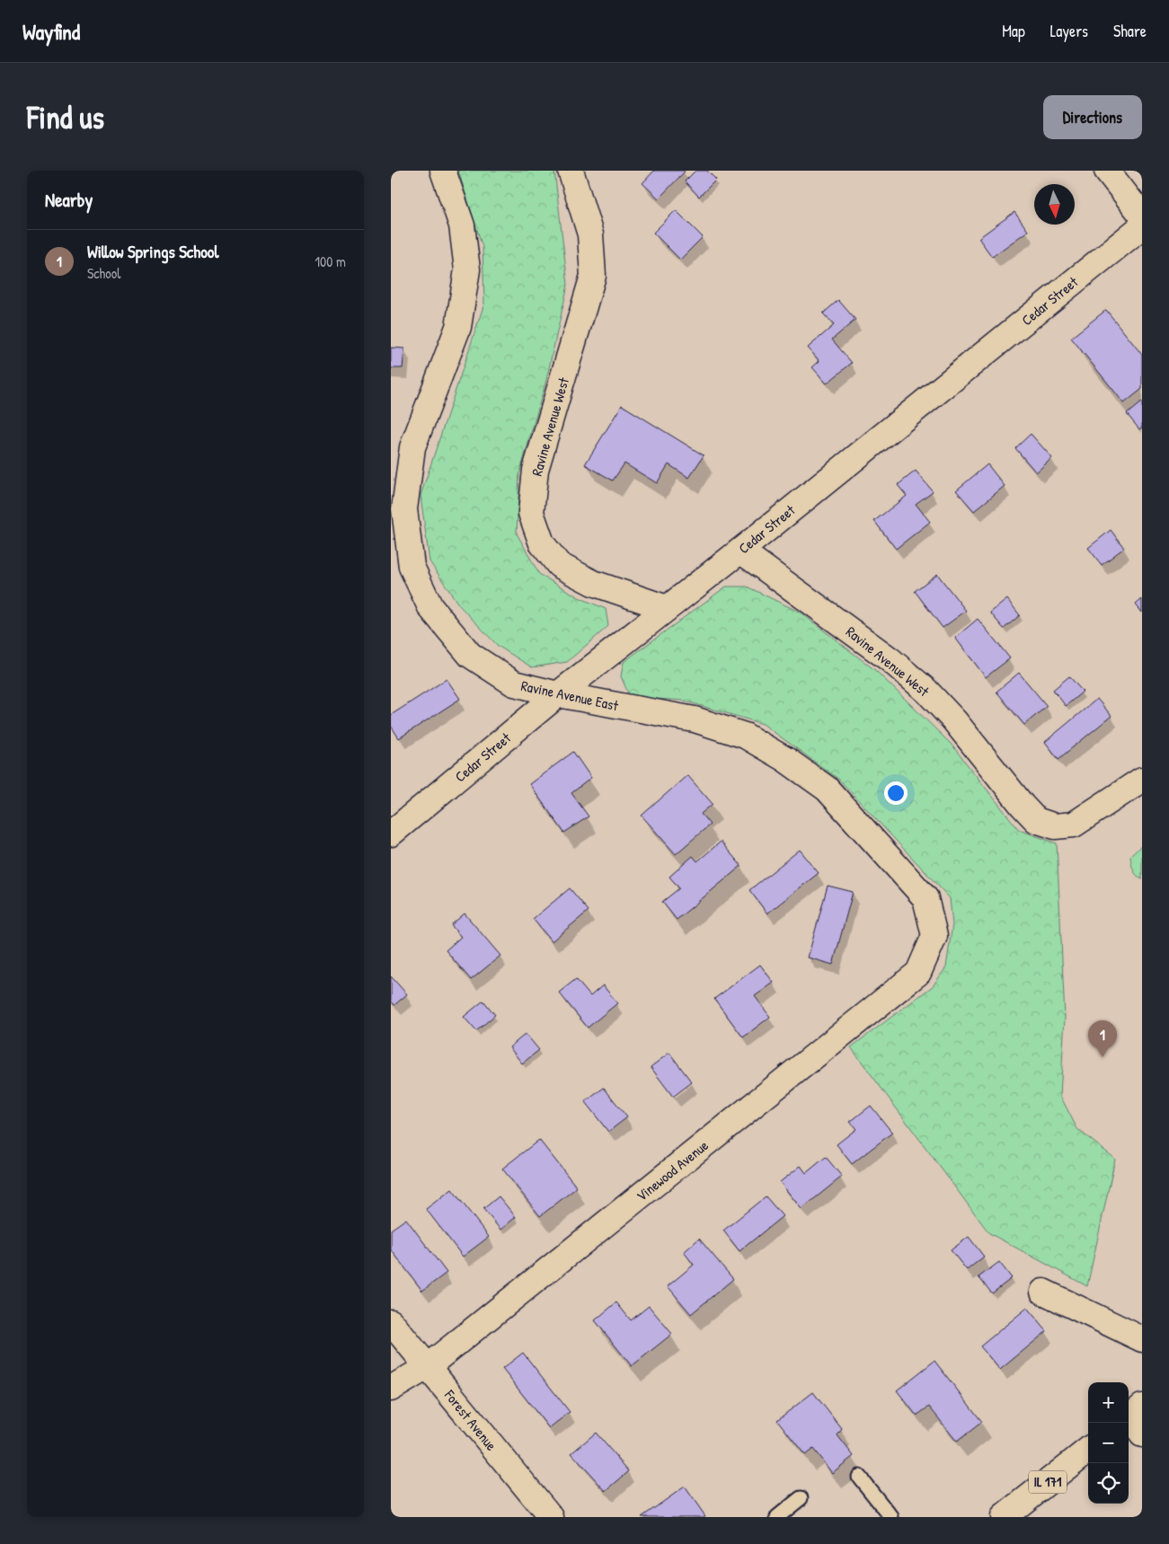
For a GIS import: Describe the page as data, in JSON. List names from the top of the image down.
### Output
{
  "streets": {
    "street": [
      "Cedar Street",
      "Ravine Avenue West",
      "Ravine Avenue East",
      "Vinewood Avenue",
      "Forest Avenue",
      "IL 171"
    ]
  },
  "crossings": [
    ["Cedar Street", "Ravine Avenue West"],
    ["Cedar Street", "Ravine Avenue East"],
    ["Ravine Avenue East", "Vinewood Avenue"],
    ["Vinewood Avenue", "Forest Avenue"]
  ],
  "north": "bottom",
  "page": {
    "header": "Wayfind",
    "nav": ["Map", "Layers", "Share"],
    "buttons": "Directions",
    "title": "Find us",
    "heading": "Nearby",
    "list": [
      {
        "mark": "1",
        "name": "Willow Springs School",
        "note": "School",
        "value": "100 m"
      }
    ],
    "pins": "1",
    "map_buttons": ["+", "−"]
  }
}
